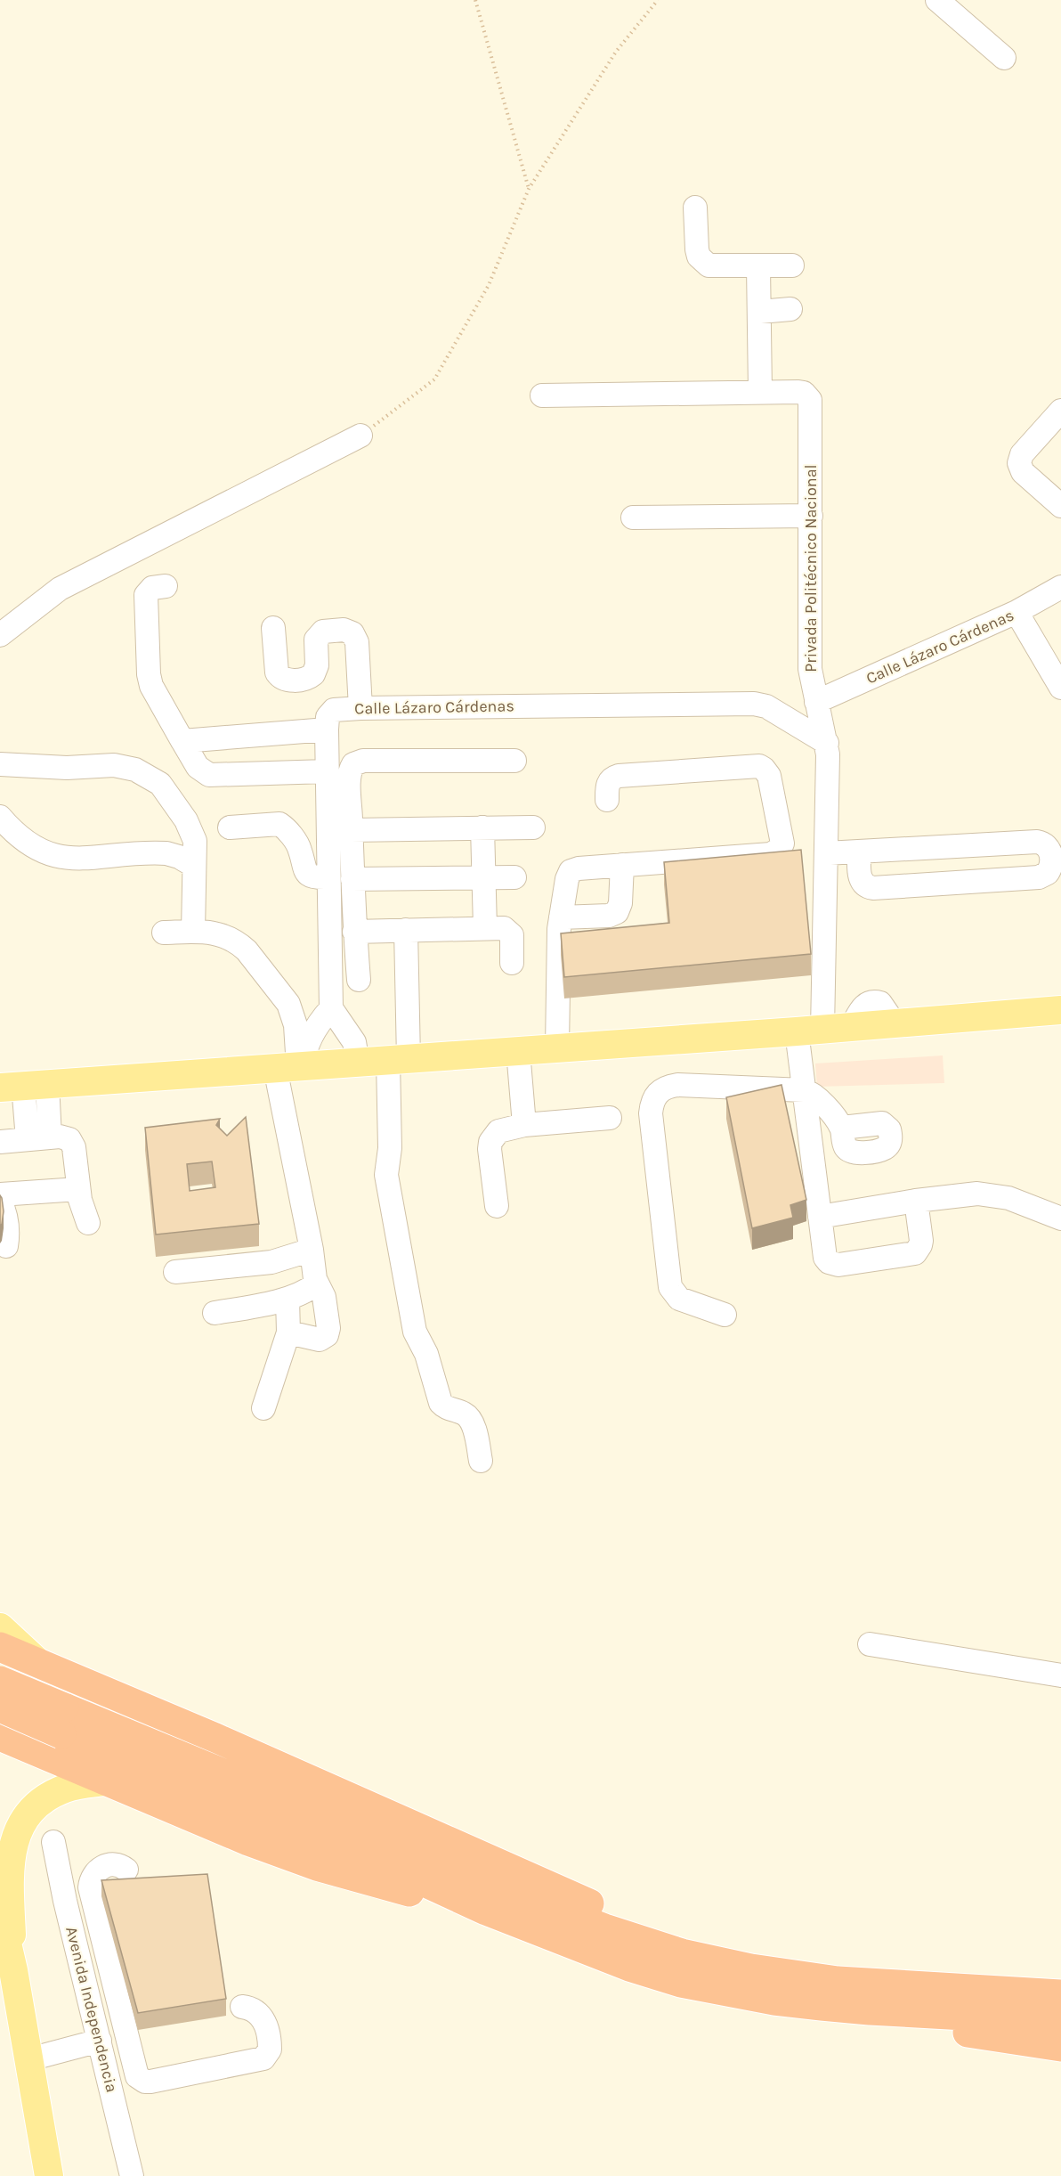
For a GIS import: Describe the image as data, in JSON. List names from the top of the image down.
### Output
{
  "streets": {
    "street": ["Privada Politécnico Nacional", "Calle Lázaro Cárdenas", "Avenida Independencia"]
  },
  "crossings": [
    ["Privada Politécnico Nacional", "Calle Lázaro Cárdenas"]
  ]
}
